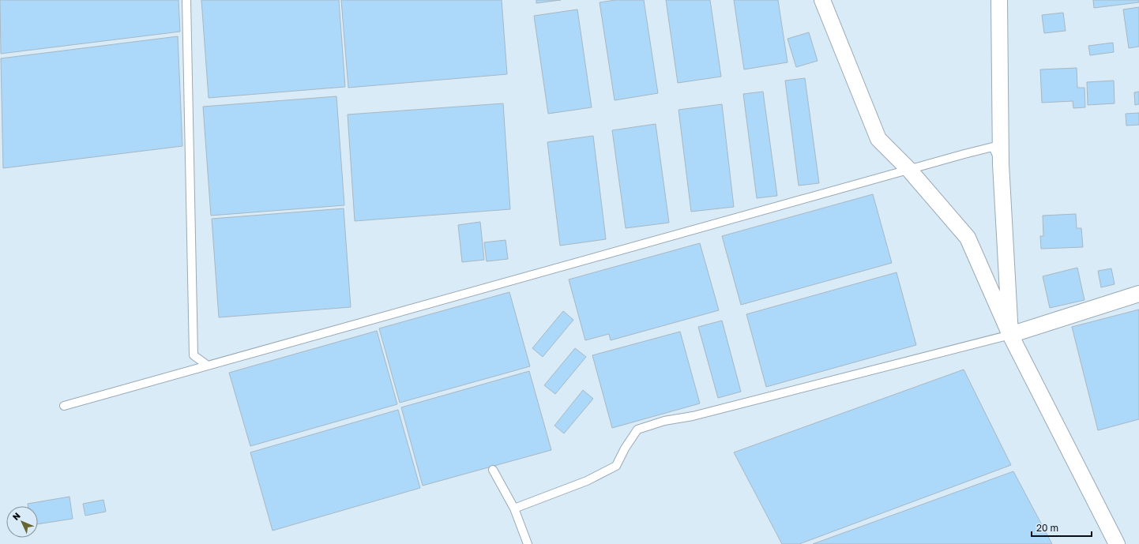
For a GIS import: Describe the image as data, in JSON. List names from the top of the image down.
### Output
{
  "scale_bar": "20 m",
  "north": "top left"
}
